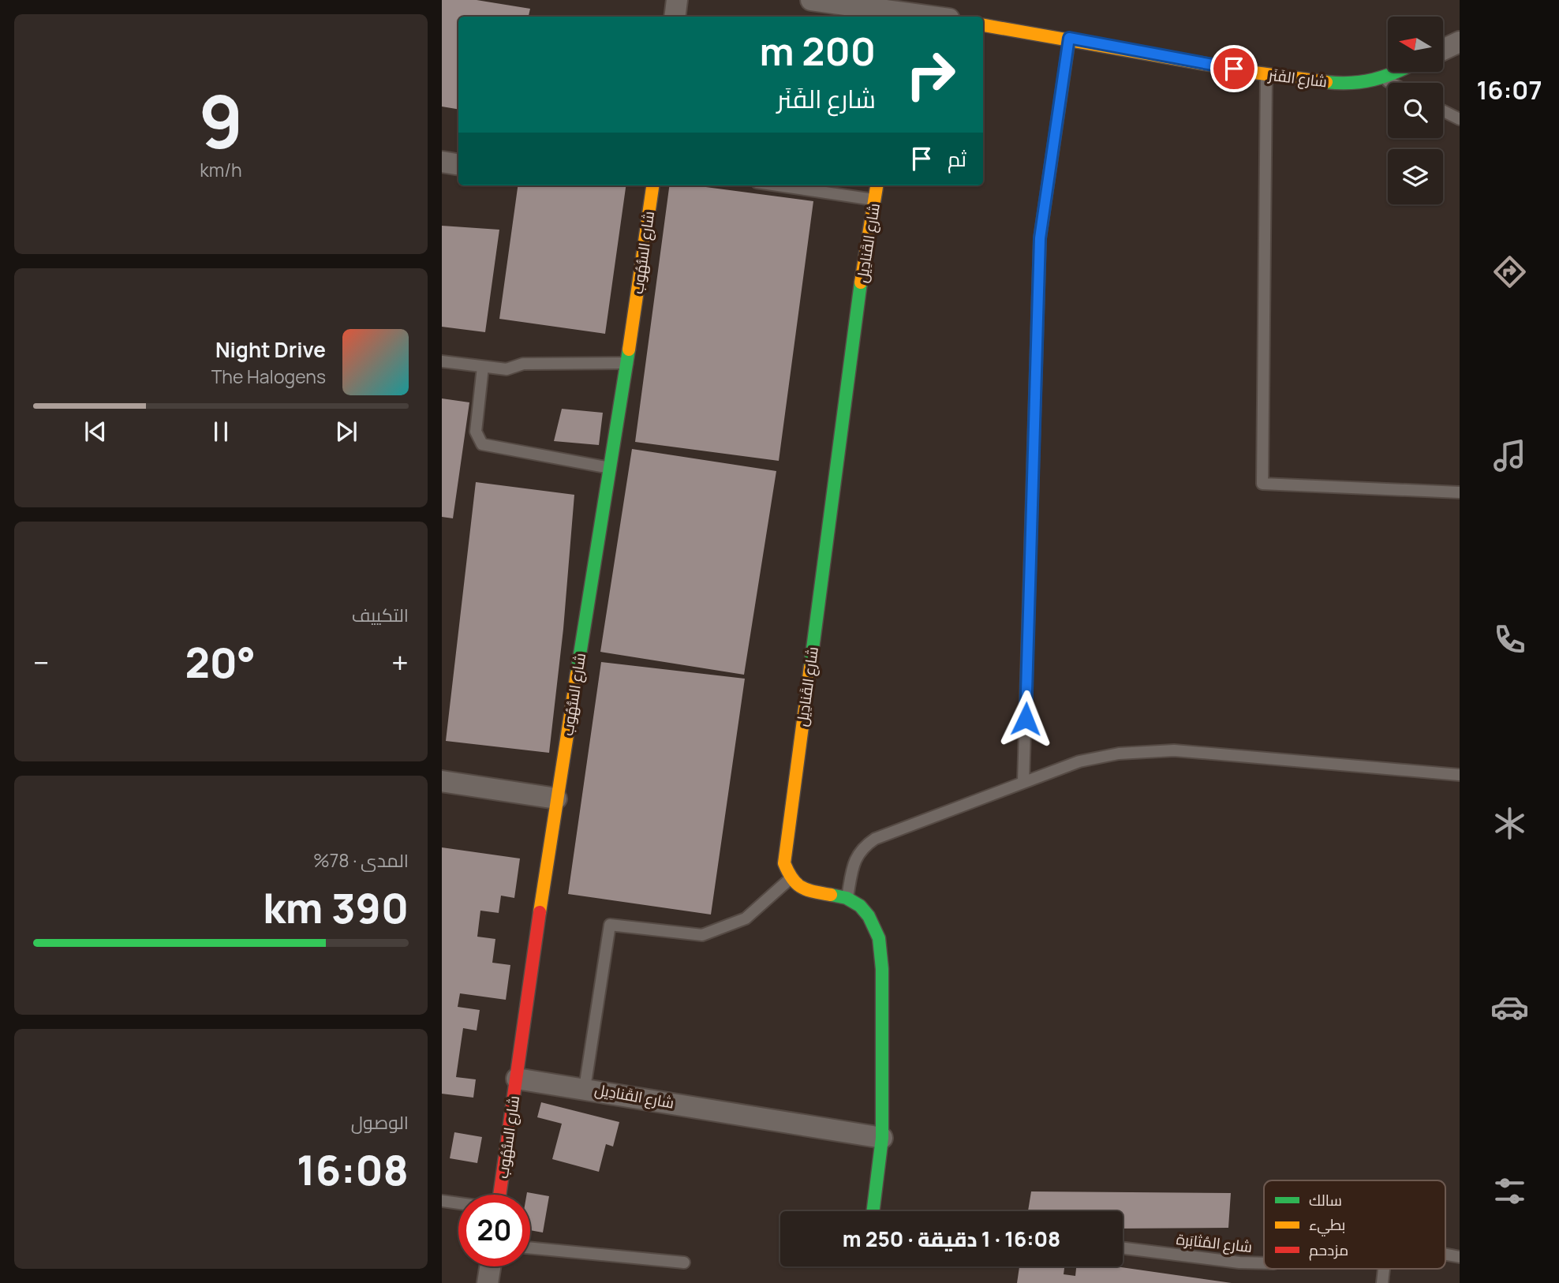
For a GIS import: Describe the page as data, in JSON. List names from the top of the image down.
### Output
{
  "streets": {
    "street": ["شارع الفَنَر", "شارع القَنادِيل", "شارع السُّهُوب"],
    "lane": ["شارع المُثابَرة"]
  },
  "crossings": [
    ["شارع القَنادِيل", "شارع السُّهُوب"]
  ],
  "legend": ["سالك", "بطيء", "مزدحم"],
  "north": "left",
  "page": {
    "tabs": "16:07",
    "tile": [
      ["9", "km/h"],
      "التكييف",
      ["المدى · 78%", "390 km"],
      ["الوصول", "16:08"]
    ],
    "turn": ["200 m", "شارع الفَنَر"],
    "then": "ثم",
    "song": ["Night Drive", "The Halogens"],
    "heat": ["−", "20°", "+"],
    "limit": "20",
    "trip": "16:08 · 1 دقيقة · 250 m"
  }
}
